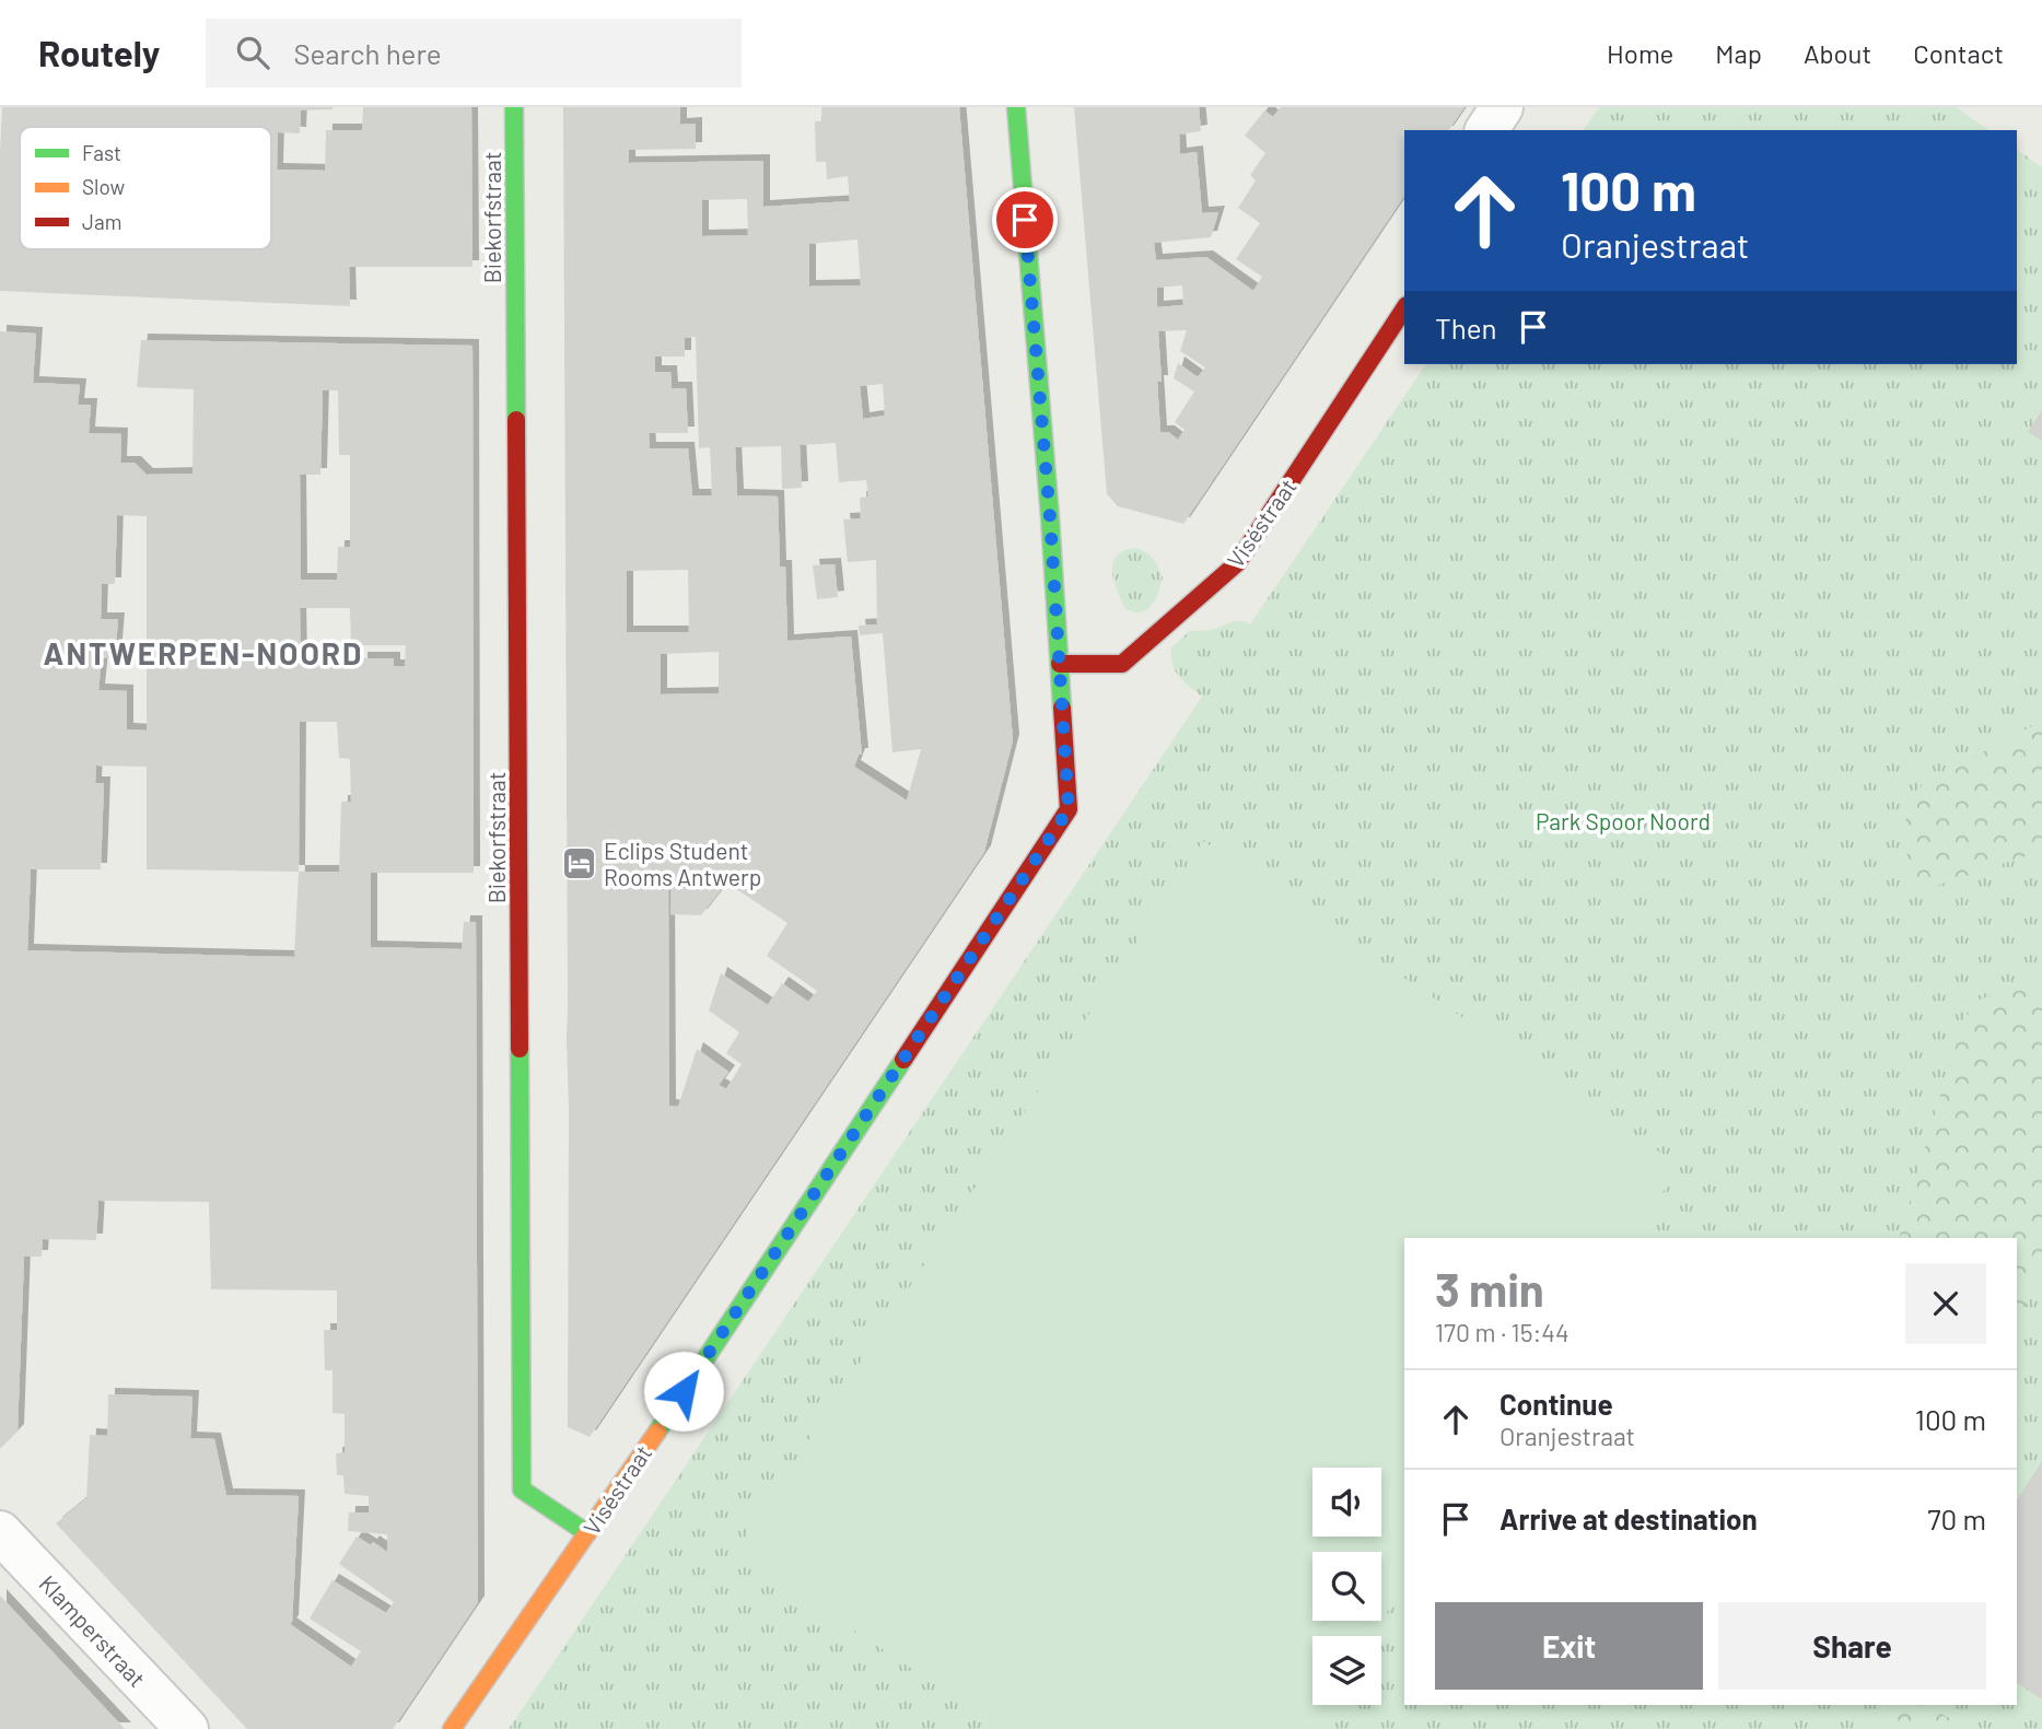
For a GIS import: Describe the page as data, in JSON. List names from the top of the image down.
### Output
{
  "streets": {
    "street": ["Biekorfstraat", "Viséstraat", "Klamperstraat"]
  },
  "crossings": [
    ["Biekorfstraat", "Viséstraat"]
  ],
  "districts": ["ANTWERPEN-NOORD"],
  "parks": ["Park Spoor Noord"],
  "places": {
    "hotel": ["Eclips Student Rooms Antwerp"]
  },
  "legend": ["Fast", "Slow", "Jam"],
  "page": {
    "header": "Routely",
    "search": "Search here",
    "nav": [
      "Home",
      "Map",
      "About",
      "Contact"
    ],
    "turn": ["100 m", "Oranjestraat"],
    "then": "Then",
    "heading": ["3 min", "170 m · 15:44"],
    "list": [
      {
        "name": "Continue",
        "note": "Oranjestraat",
        "value": "100 m"
      },
      {
        "name": "Arrive at destination",
        "value": "70 m"
      }
    ],
    "buttons": ["Exit", "Share"]
  }
}
